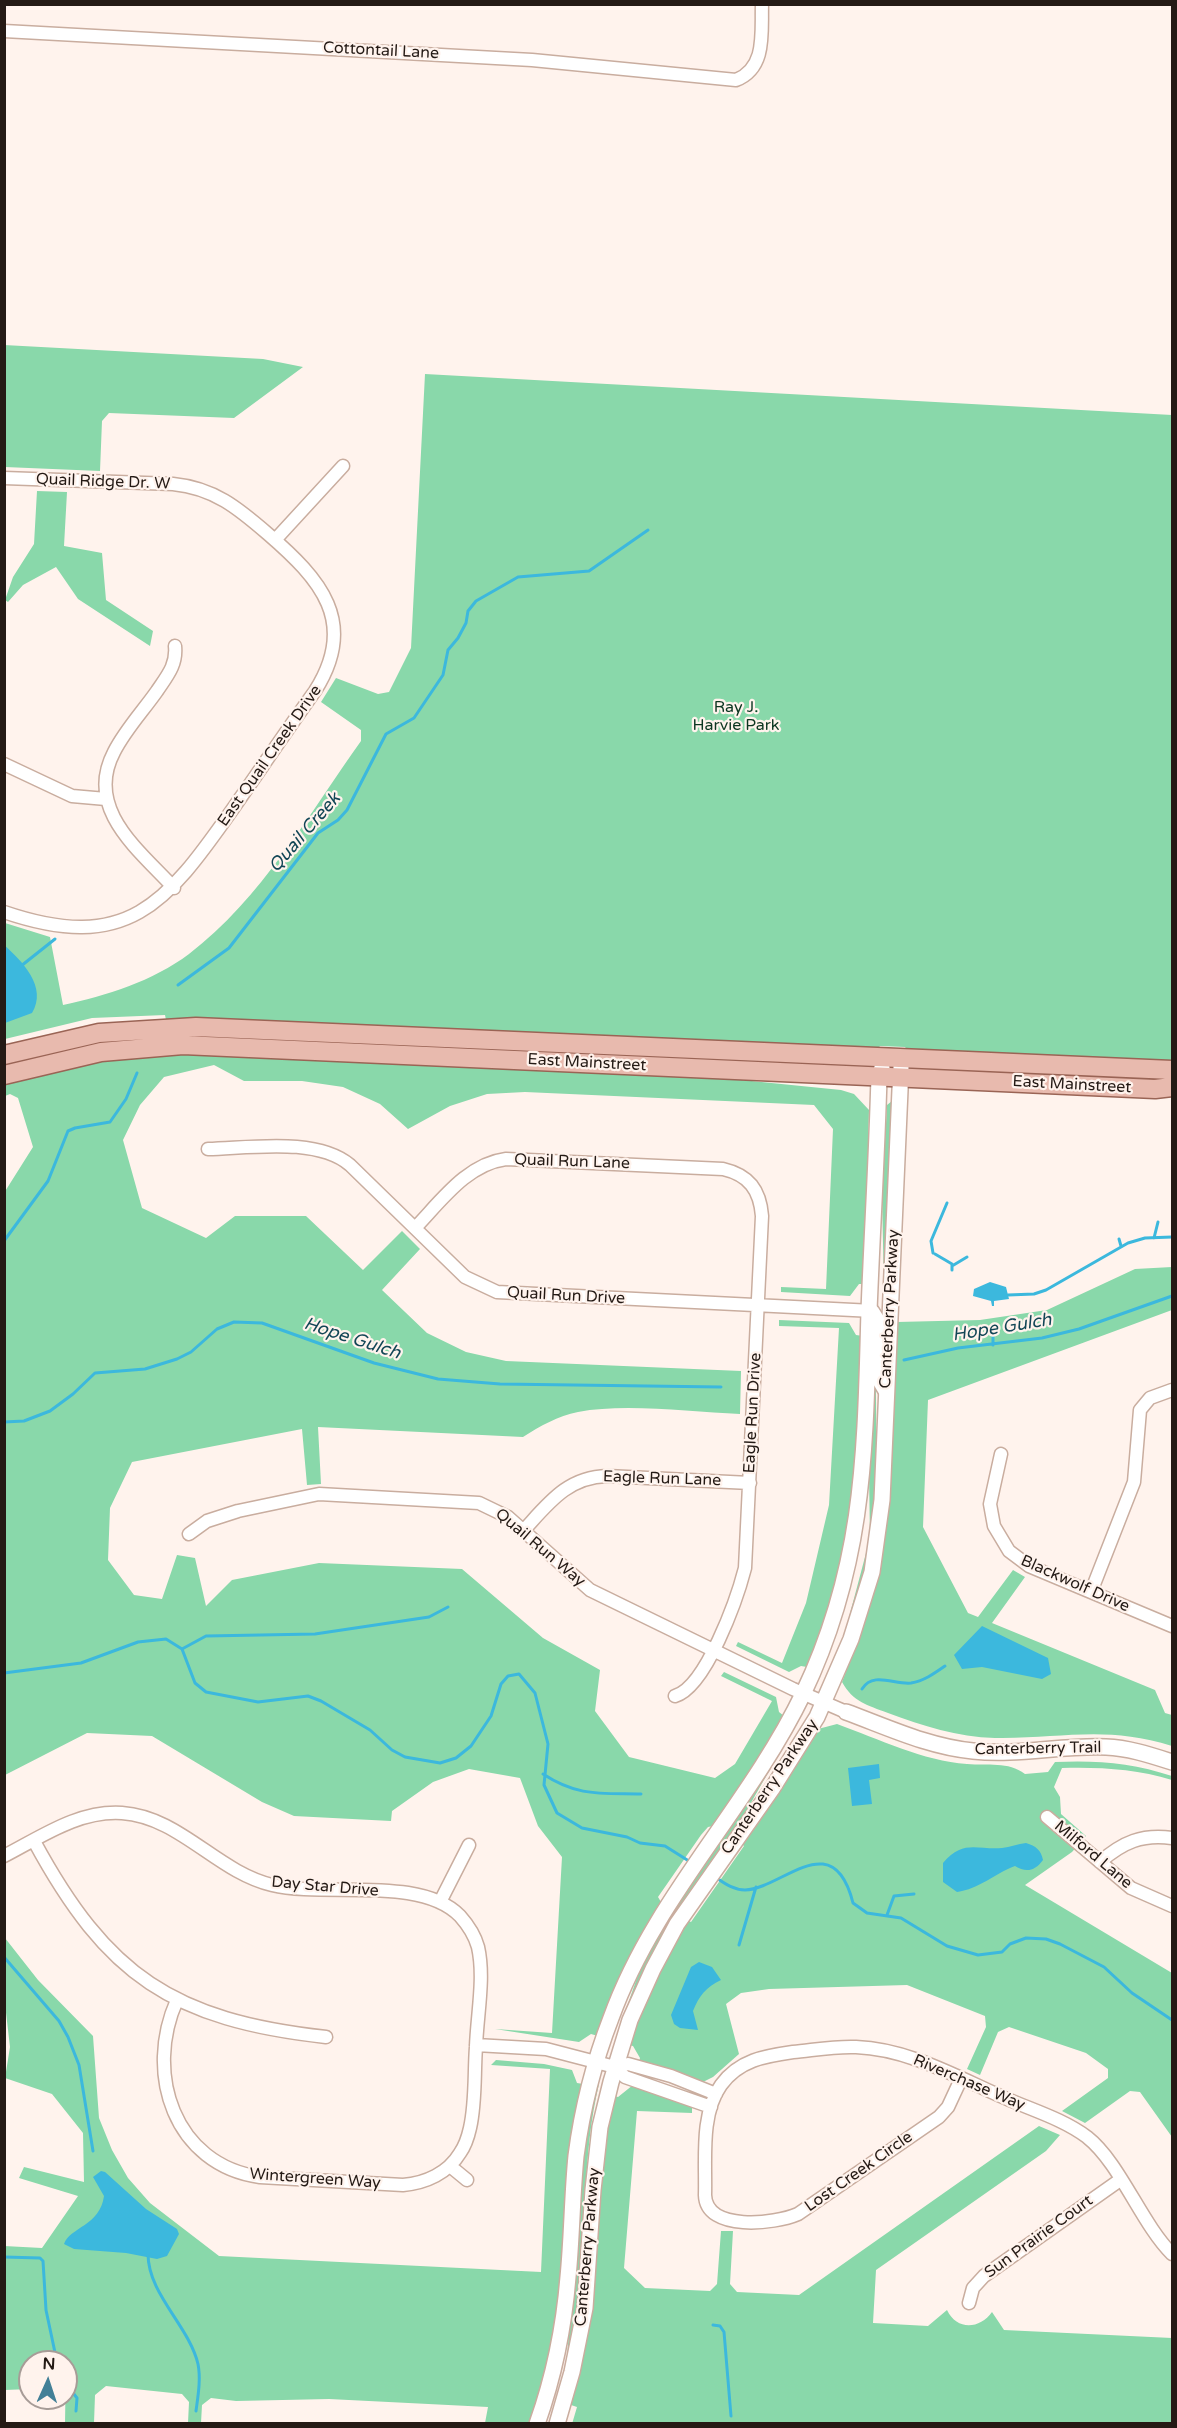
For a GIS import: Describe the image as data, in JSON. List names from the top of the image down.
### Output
{
  "streets": {
    "main road": ["East Mainstreet"],
    "street": [
      "Cottontail Lane",
      "Quail Ridge Dr. W",
      "East Quail Creek Drive",
      "Quail Run Lane",
      "Quail Run Drive",
      "Canterberry Parkway",
      "Eagle Run Drive",
      "Eagle Run Lane",
      "Quail Run Way",
      "Blackwolf Drive",
      "Canterberry Trail",
      "Milford Lane",
      "Day Star Drive",
      "Riverchase Way",
      "Lost Creek Circle",
      "Wintergreen Way",
      "Sun Prairie Court"
    ]
  },
  "crossings": [
    ["Quail Ridge Dr. W", "East Quail Creek Drive"],
    ["East Mainstreet", "Canterberry Parkway"],
    ["Quail Run Lane", "Quail Run Drive"],
    ["Quail Run Lane", "Eagle Run Drive"],
    ["Quail Run Drive", "Canterberry Parkway"],
    ["Quail Run Drive", "Eagle Run Drive"],
    ["Canterberry Parkway", "Quail Run Way"],
    ["Canterberry Parkway", "Canterberry Trail"],
    ["Eagle Run Drive", "Eagle Run Lane"],
    ["Eagle Run Drive", "Quail Run Way"],
    ["Eagle Run Lane", "Quail Run Way"],
    ["Quail Run Way", "Canterberry Trail"],
    ["Day Star Drive", "Wintergreen Way"],
    ["Riverchase Way", "Lost Creek Circle"],
    ["Riverchase Way", "Sun Prairie Court"]
  ],
  "water": ["Quail Creek", "Hope Gulch"],
  "parks": ["Ray J. Harvie Park"],
  "north": "top"
}
